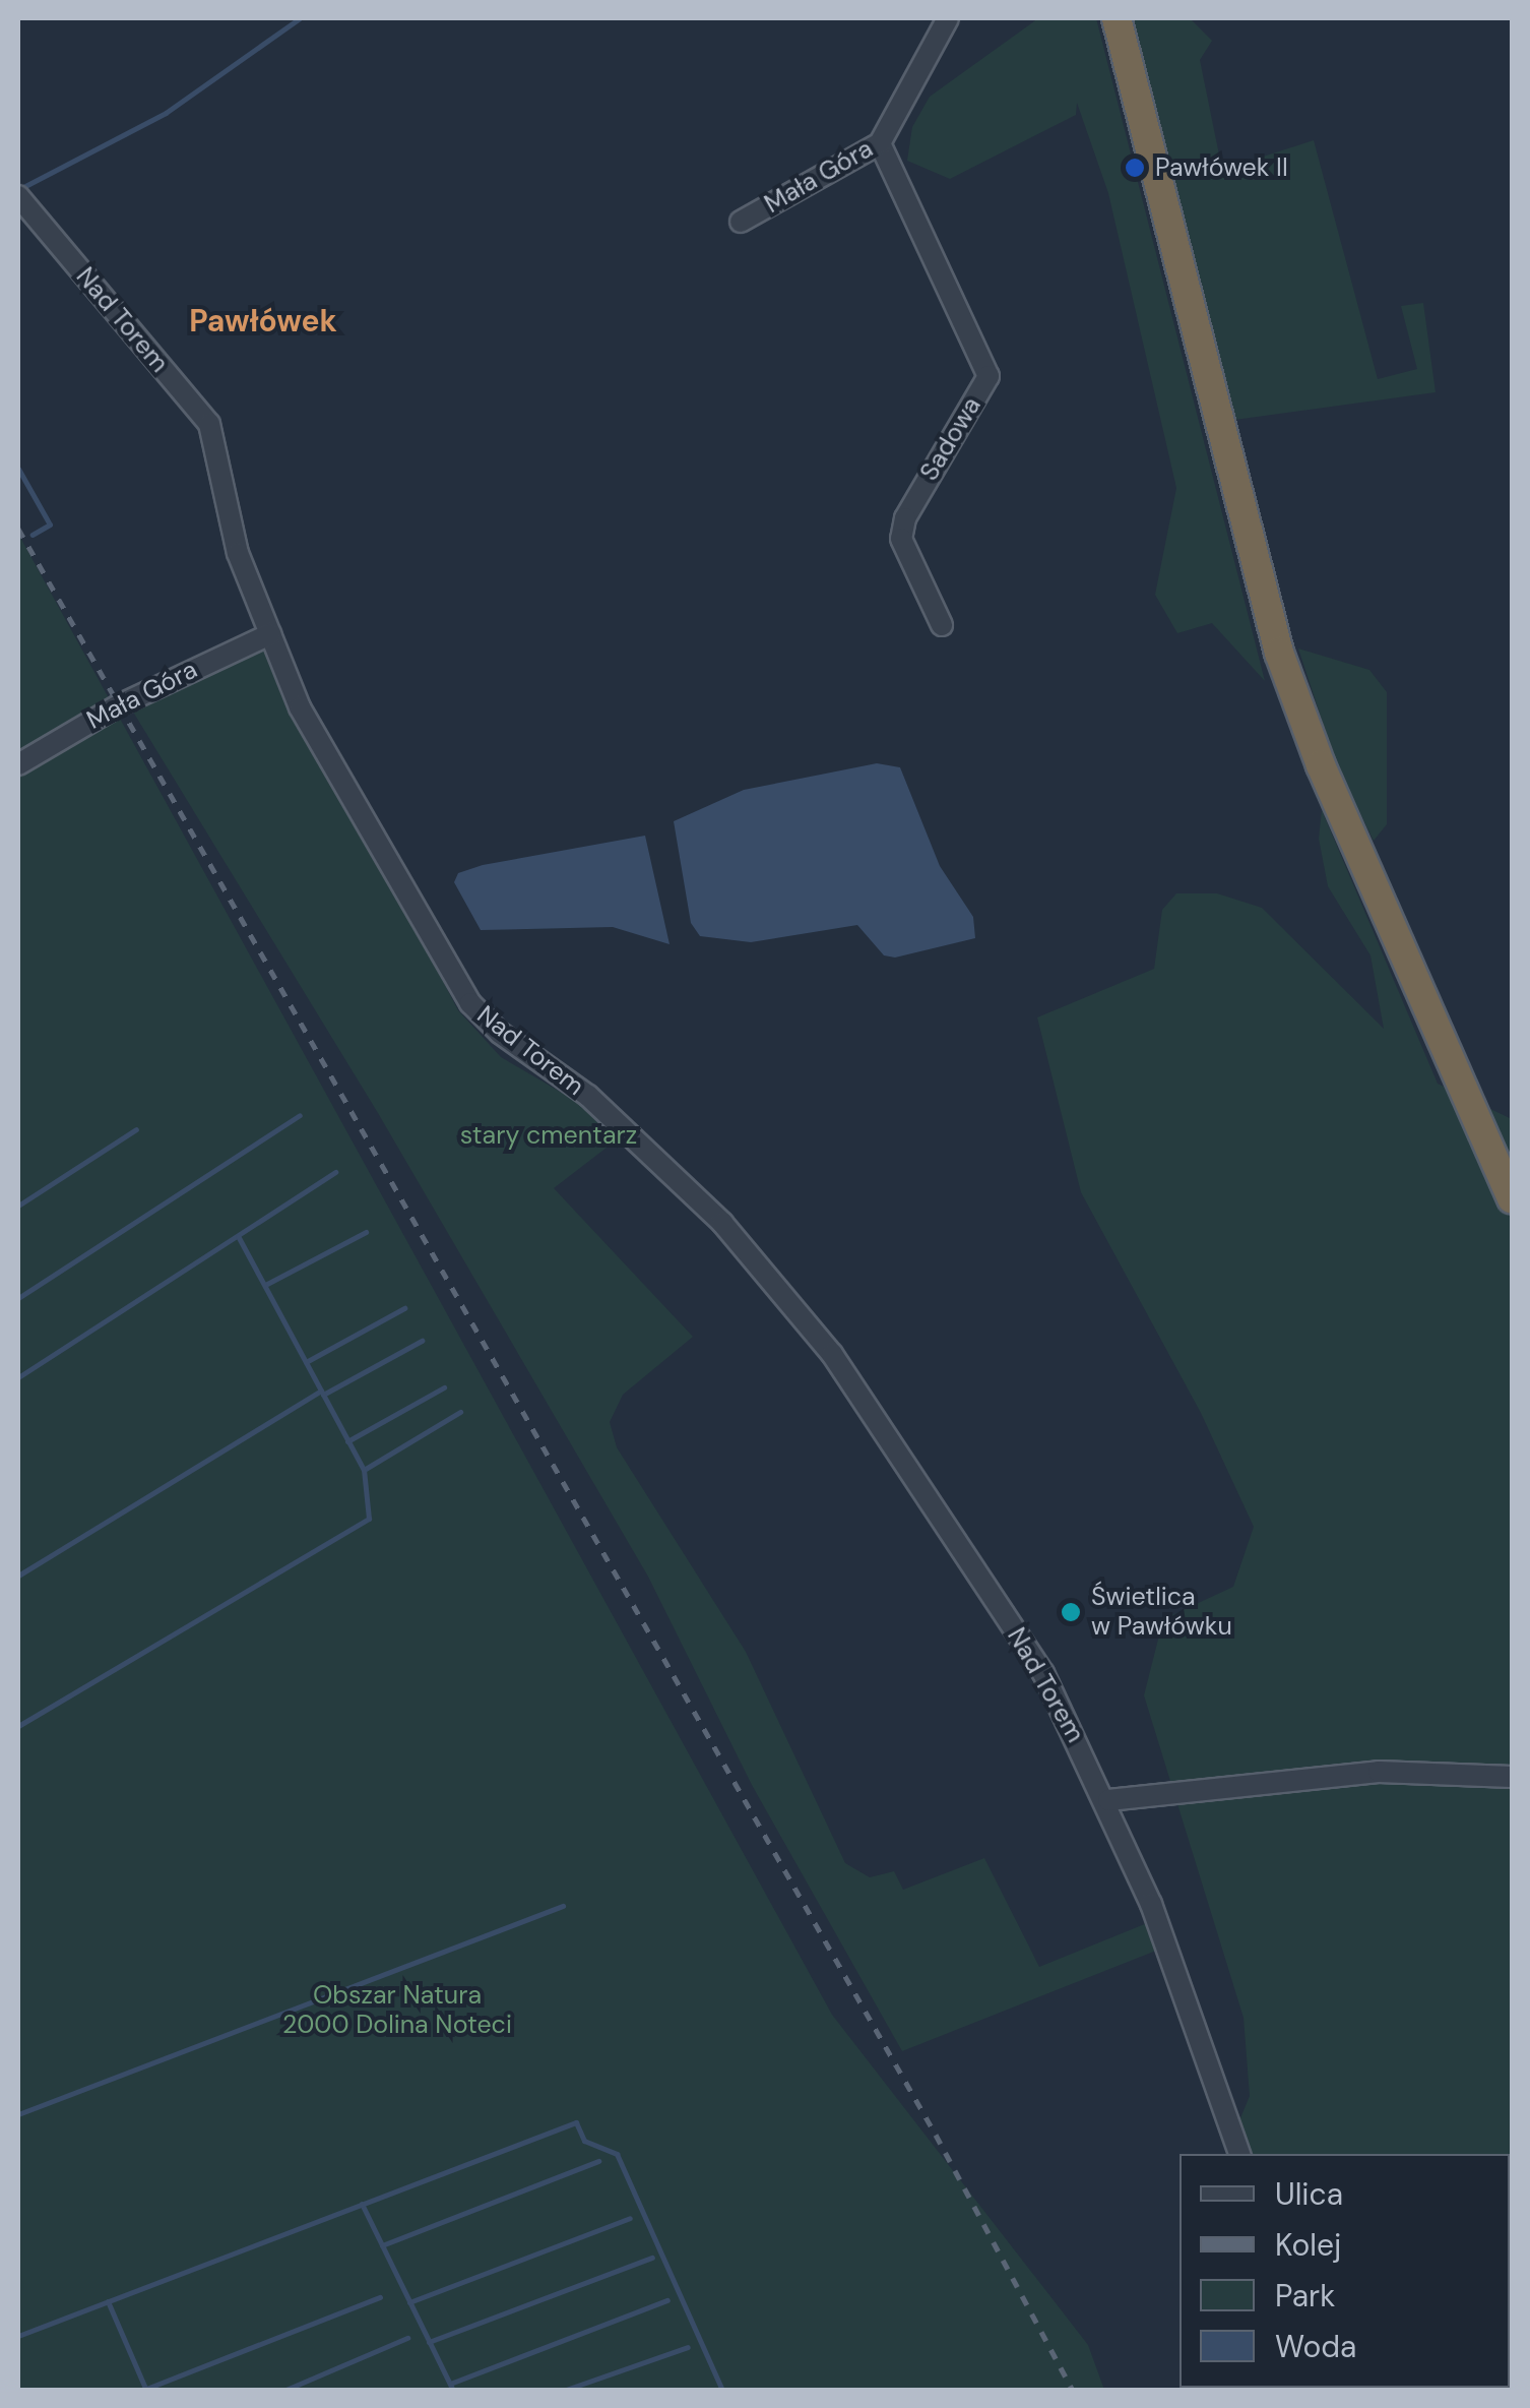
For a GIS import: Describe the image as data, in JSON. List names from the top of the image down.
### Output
{
  "streets": {
    "street": ["Mała Góra", "Nad Torem", "Sadowa"]
  },
  "crossings": [
    ["Mała Góra", "Nad Torem"],
    ["Mała Góra", "Sadowa"]
  ],
  "districts": ["Pawłówek"],
  "parks": ["stary cmentarz", "Obszar Natura 2000 Dolina Noteci"],
  "places": ["Pawłówek II", "Świetlica w Pawłówku"],
  "legend": [
    "Ulica",
    "Kolej",
    "Park",
    "Woda"
  ]
}
